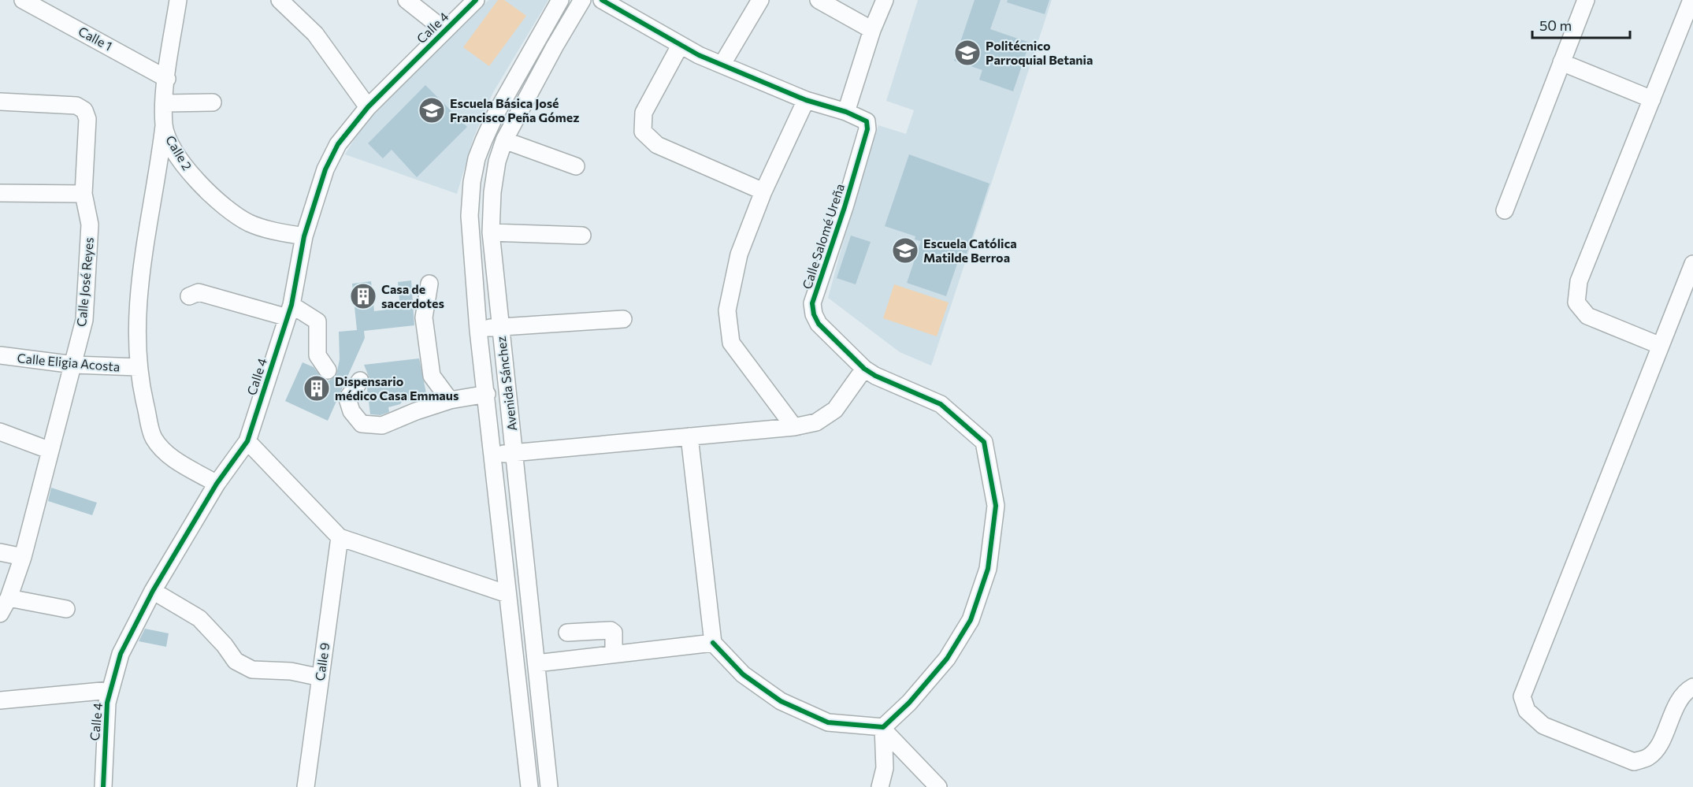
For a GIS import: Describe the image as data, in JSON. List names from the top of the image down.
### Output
{
  "streets": {
    "street": [
      "Calle 4",
      "Calle 1",
      "Calle 2",
      "Calle Salomé Ureña",
      "Calle José Reyes",
      "Calle Eligia Acosta",
      "Avenida Sánchez",
      "Calle 9"
    ]
  },
  "crossings": [
    ["Calle 4", "Calle 2"],
    ["Calle 1", "Calle 2"],
    ["Calle José Reyes", "Calle Eligia Acosta"]
  ],
  "places": {
    "school or university": ["Politécnico Parroquial Betania", "Escuela Básica José Francisco Peña Gómez", "Escuela Católica Matilde Berroa"],
    "building": ["Casa de sacerdotes", "Dispensario médico Casa Emmaus"]
  },
  "scale_bar": "50 m"
}
